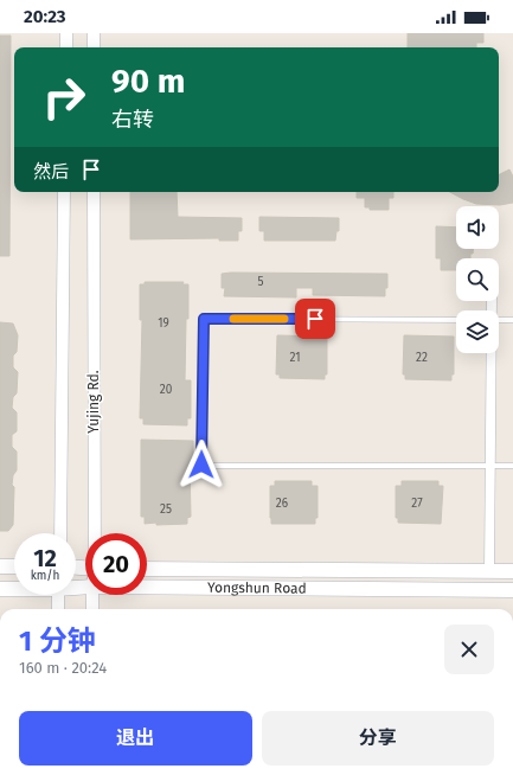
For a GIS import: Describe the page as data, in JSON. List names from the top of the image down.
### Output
{
  "streets": {
    "main road": ["Yongshun Road"],
    "street": ["Yujing Rd."]
  },
  "house_numbers": [
    "5",
    "19",
    "21",
    "22",
    "20",
    "26",
    "27",
    "25"
  ],
  "page": {
    "status": "20:23",
    "turn": ["90 m", "右转"],
    "then": "然后",
    "speed": "12 km/h",
    "limit": "20",
    "heading": ["1 分钟", "160 m · 20:24"],
    "buttons": ["退出", "分享"]
  }
}
